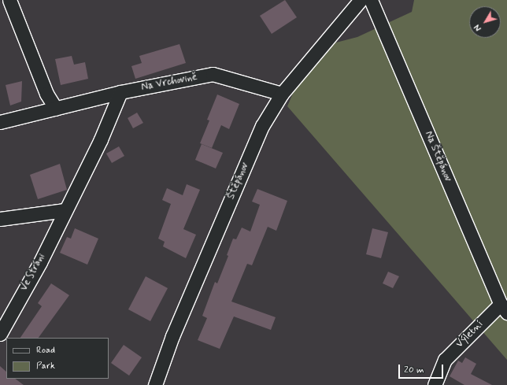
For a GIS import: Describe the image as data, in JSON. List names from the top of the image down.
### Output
{
  "streets": {
    "street": [
      "Na Vrchovině",
      "Na Štěpánov",
      "Štěpánov",
      "Ve Stráni",
      "Výletní"
    ]
  },
  "crossings": [
    ["Na Vrchovině", "Štěpánov"],
    ["Na Vrchovině", "Ve Stráni"],
    ["Na Štěpánov", "Výletní"]
  ],
  "legend": ["Road", "Park"],
  "scale_bar": "20 m",
  "north": "bottom left"
}
